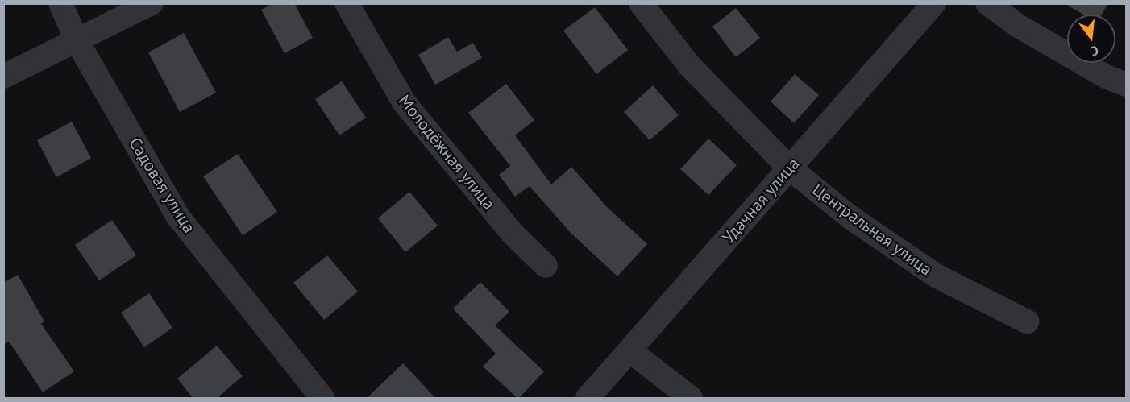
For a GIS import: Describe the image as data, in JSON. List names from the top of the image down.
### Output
{
  "streets": {
    "street": [
      "Молодёжная улица",
      "Садовая улица",
      "Удачная улица",
      "Центральная улица"
    ]
  },
  "crossings": [
    ["Удачная улица", "Центральная улица"]
  ],
  "north": "bottom"
}
